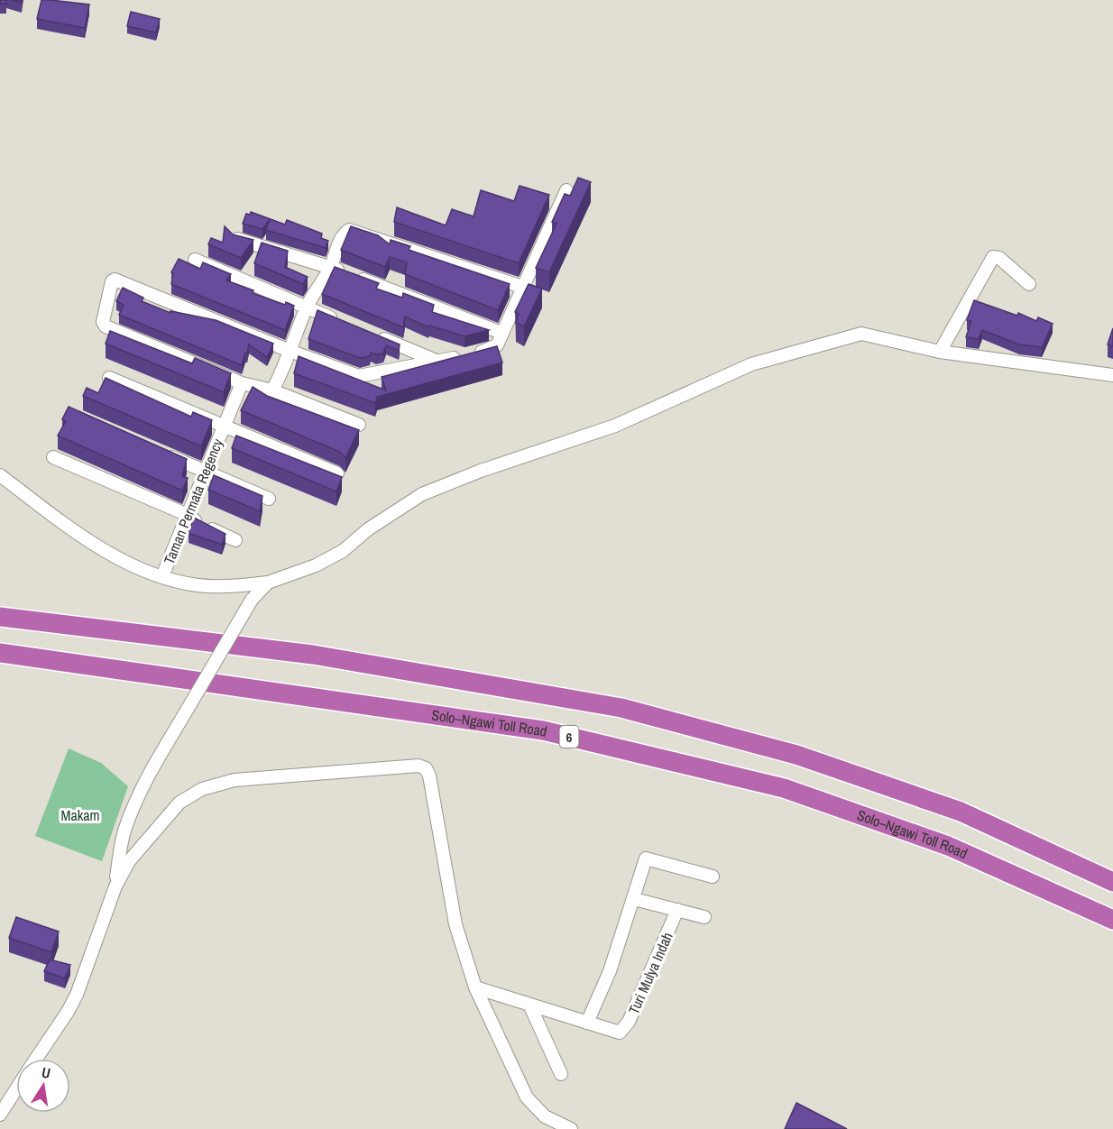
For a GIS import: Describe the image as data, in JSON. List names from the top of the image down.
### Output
{
  "streets": {
    "highway": ["Solo–Ngawi Toll Road", "6"],
    "street": ["Taman Permata Regency", "Turi Mulya Indah"]
  },
  "parks": ["Makam"],
  "north": "top"
}
